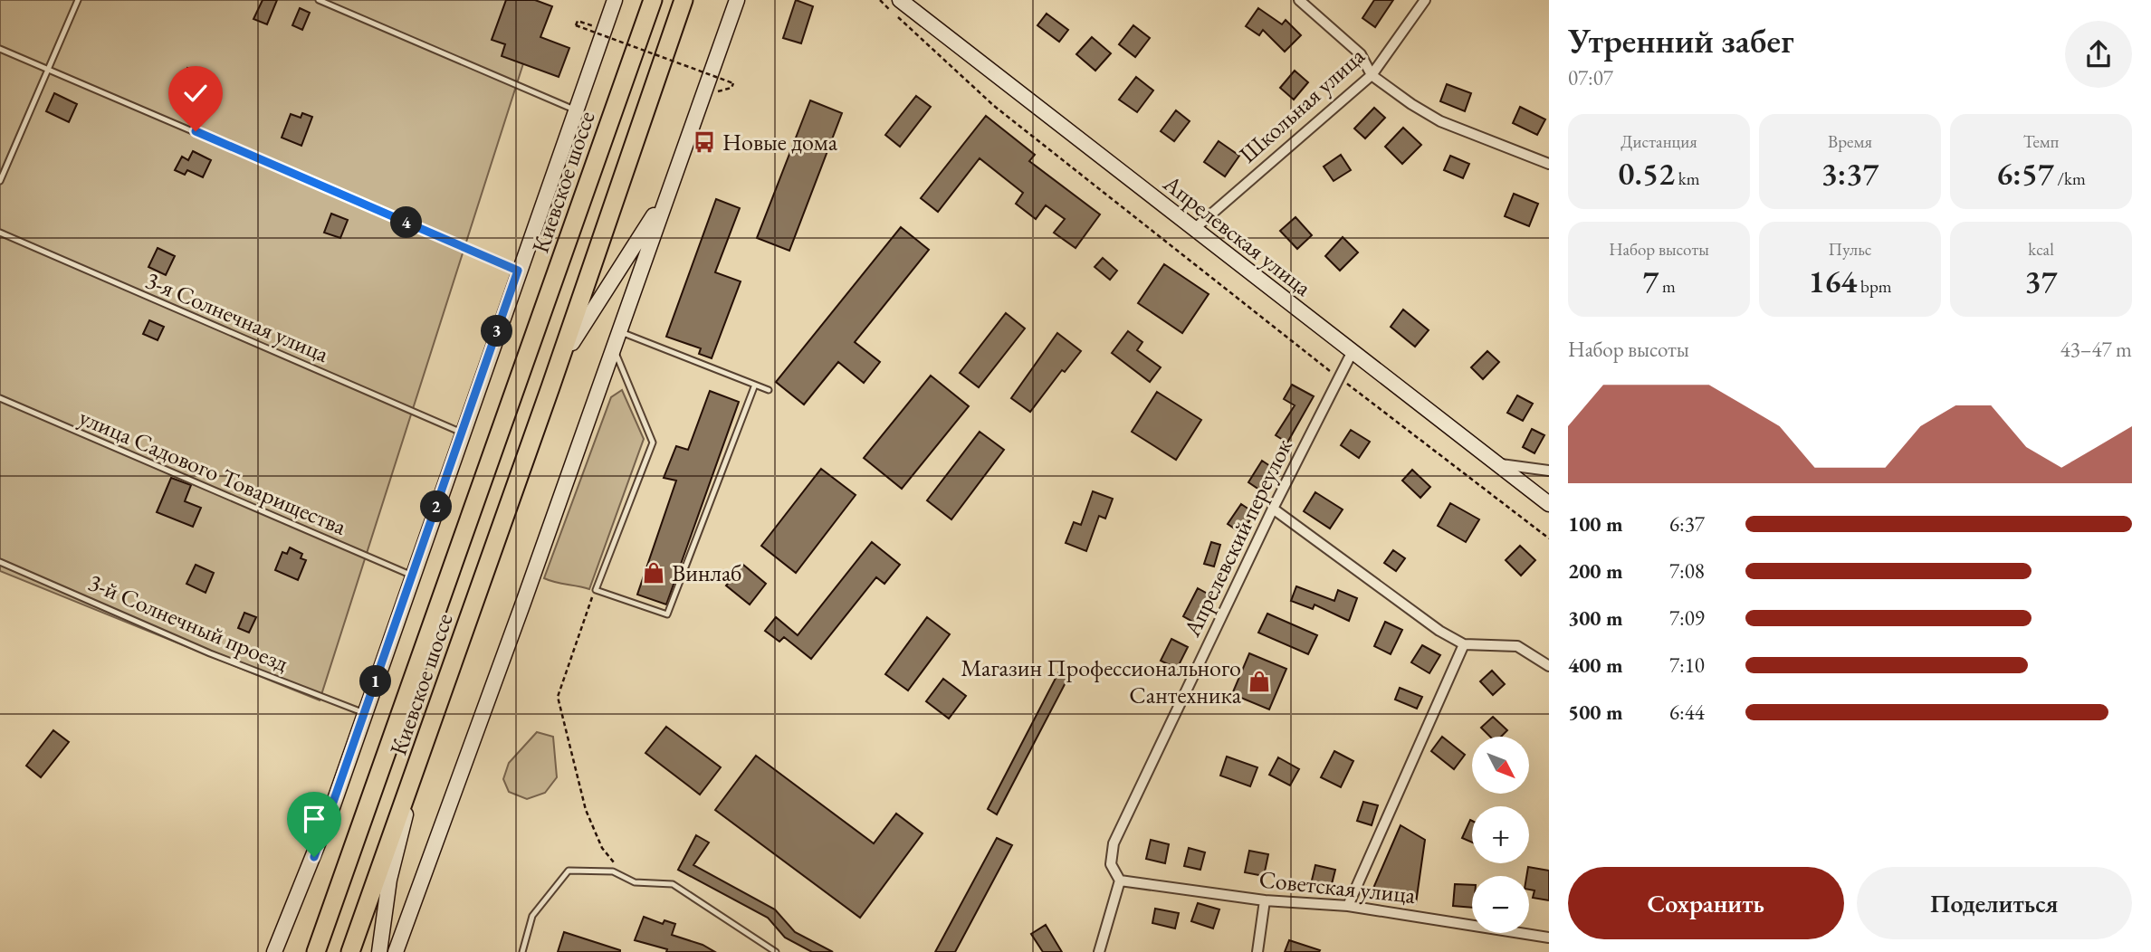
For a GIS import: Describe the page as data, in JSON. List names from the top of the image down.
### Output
{
  "streets": {
    "highway": ["Киевское шоссе"],
    "main road": ["Апрелевская улица"],
    "street": ["Школьная улица", "Апрелевский переулок", "Советская улица"],
    "lane": ["3-я Солнечная улица", "улица Садового Товарищества", "3-й Солнечный проезд"]
  },
  "crossings": [
    ["Школьная улица", "Апрелевская улица"],
    ["Апрелевская улица", "Апрелевский переулок"],
    ["Апрелевский переулок", "Советская улица"]
  ],
  "places": {
    "bus stop": ["Новые дома"],
    "shop": ["Винлаб", "Магазин Профессионального Сантехника"]
  },
  "north": "bottom right",
  "page": {
    "heading": ["Утренний забег", "07:07"],
    "stats": [
      ["Дистанция", "0.52 km"],
      ["Время", "3:37"],
      ["Темп", "6:57 /km"],
      ["Набор высоты", "7 m"],
      ["Пульс", "164 bpm"],
      ["kcal", "37"]
    ],
    "pins": [
      "4",
      "3",
      "2",
      "1"
    ],
    "chart": ["Набор высоты", "43–47 m"],
    "list": [
      {
        "name": "100 m",
        "note": "6:37"
      },
      {
        "name": "200 m",
        "note": "7:08"
      },
      {
        "name": "300 m",
        "note": "7:09"
      },
      {
        "name": "400 m",
        "note": "7:10"
      },
      {
        "name": "500 m",
        "note": "6:44"
      }
    ],
    "map_buttons": ["+", "−"],
    "buttons": ["Сохранить", "Поделиться"]
  }
}
